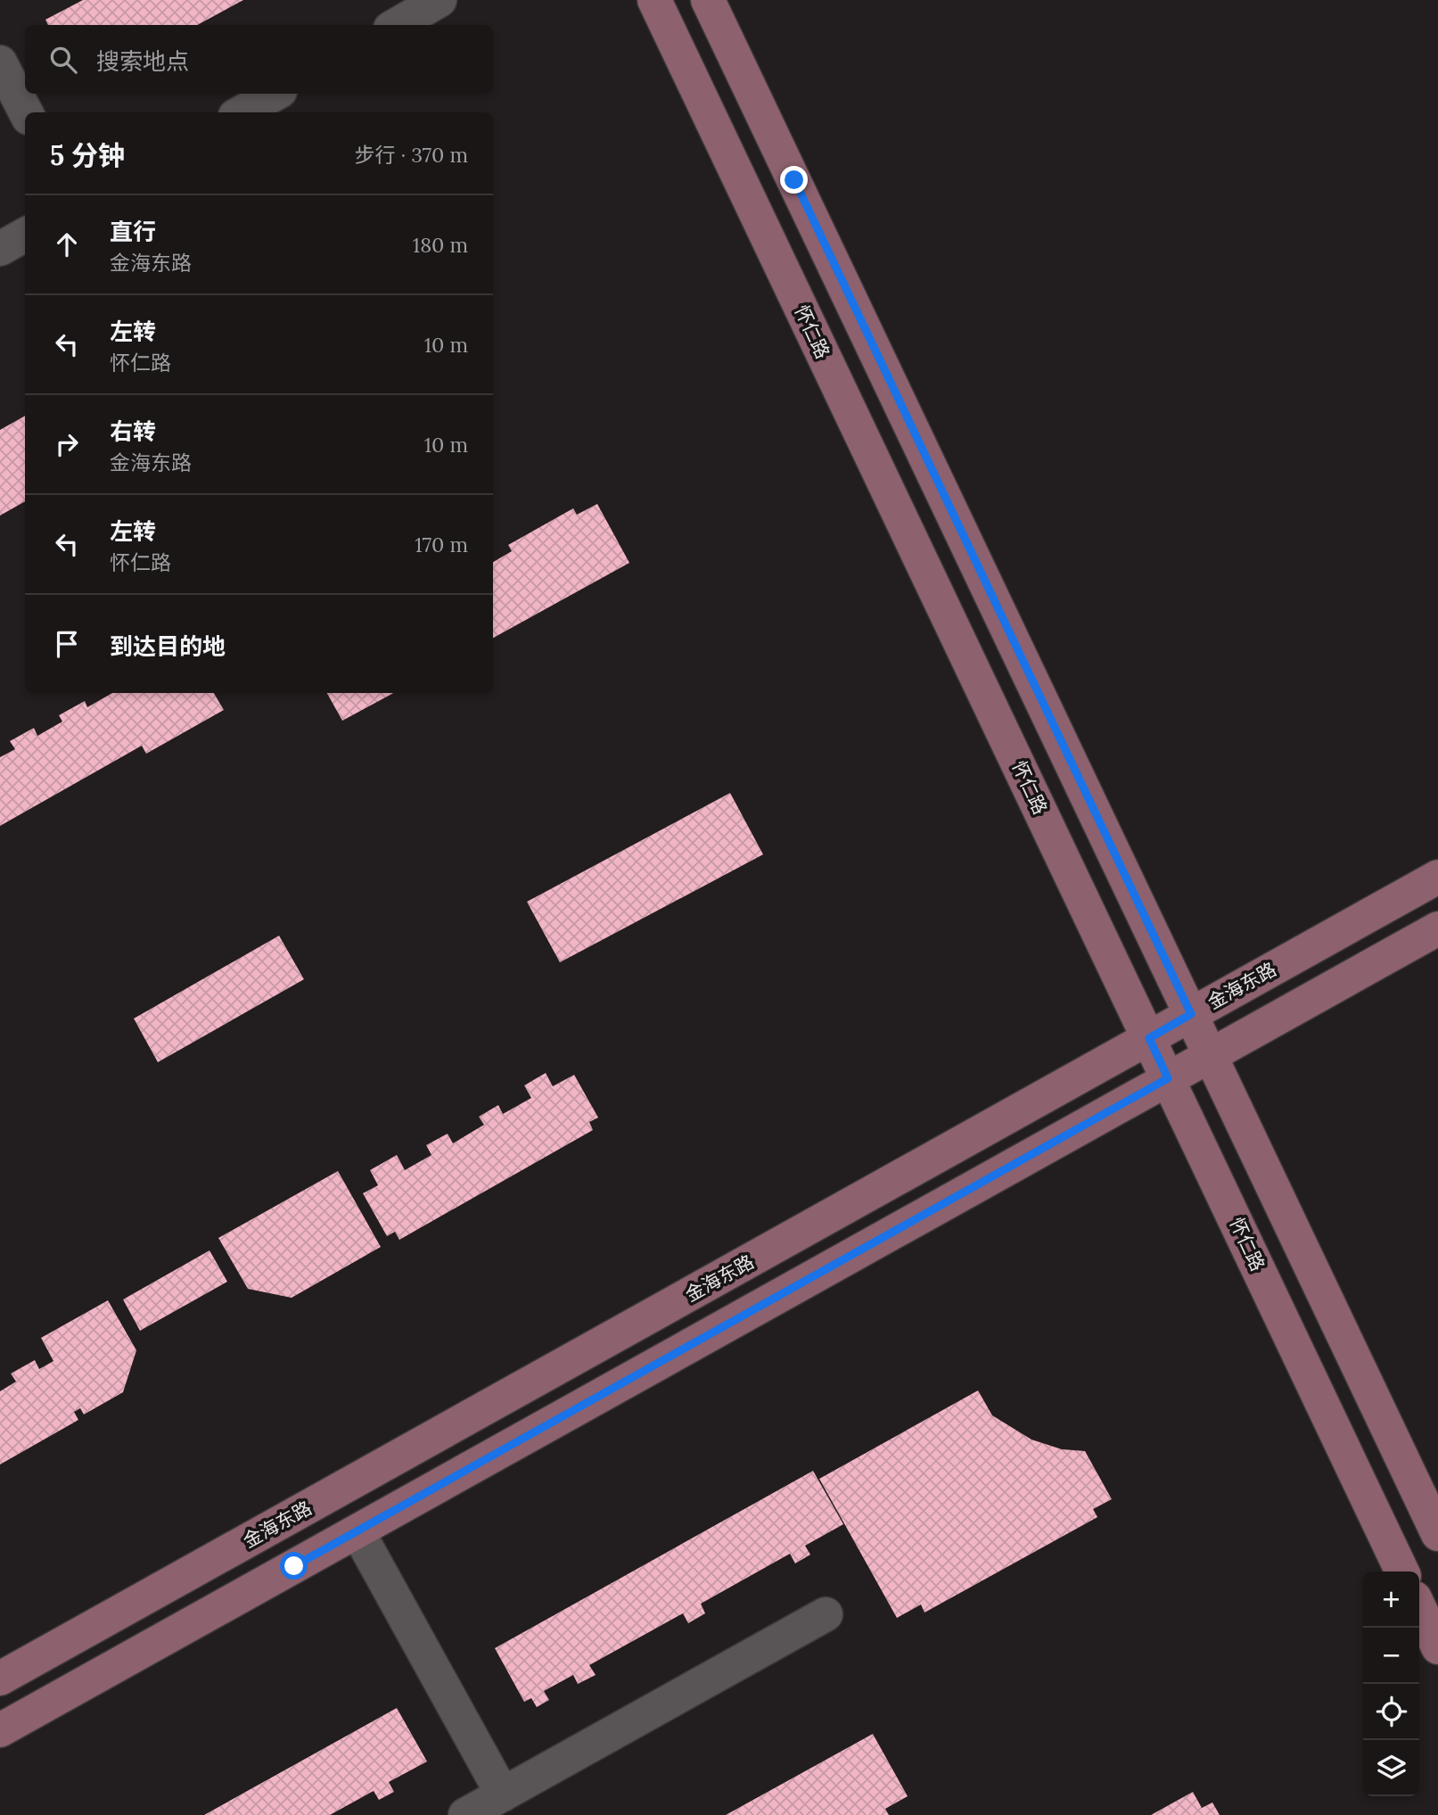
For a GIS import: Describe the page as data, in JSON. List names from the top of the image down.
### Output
{
  "streets": {
    "main road": ["怀仁路", "金海东路"]
  },
  "crossings": [
    ["怀仁路", "金海东路"]
  ],
  "page": {
    "search": "搜索地点",
    "heading": ["5 分钟", "步行 · 370 m"],
    "list": [
      ["直行", "金海东路", "180 m"],
      ["左转", "怀仁路", "10 m"],
      ["右转", "金海东路", "10 m"],
      ["左转", "怀仁路", "170 m"],
      "到达目的地"
    ],
    "map_buttons": ["+", "−"]
  }
}
